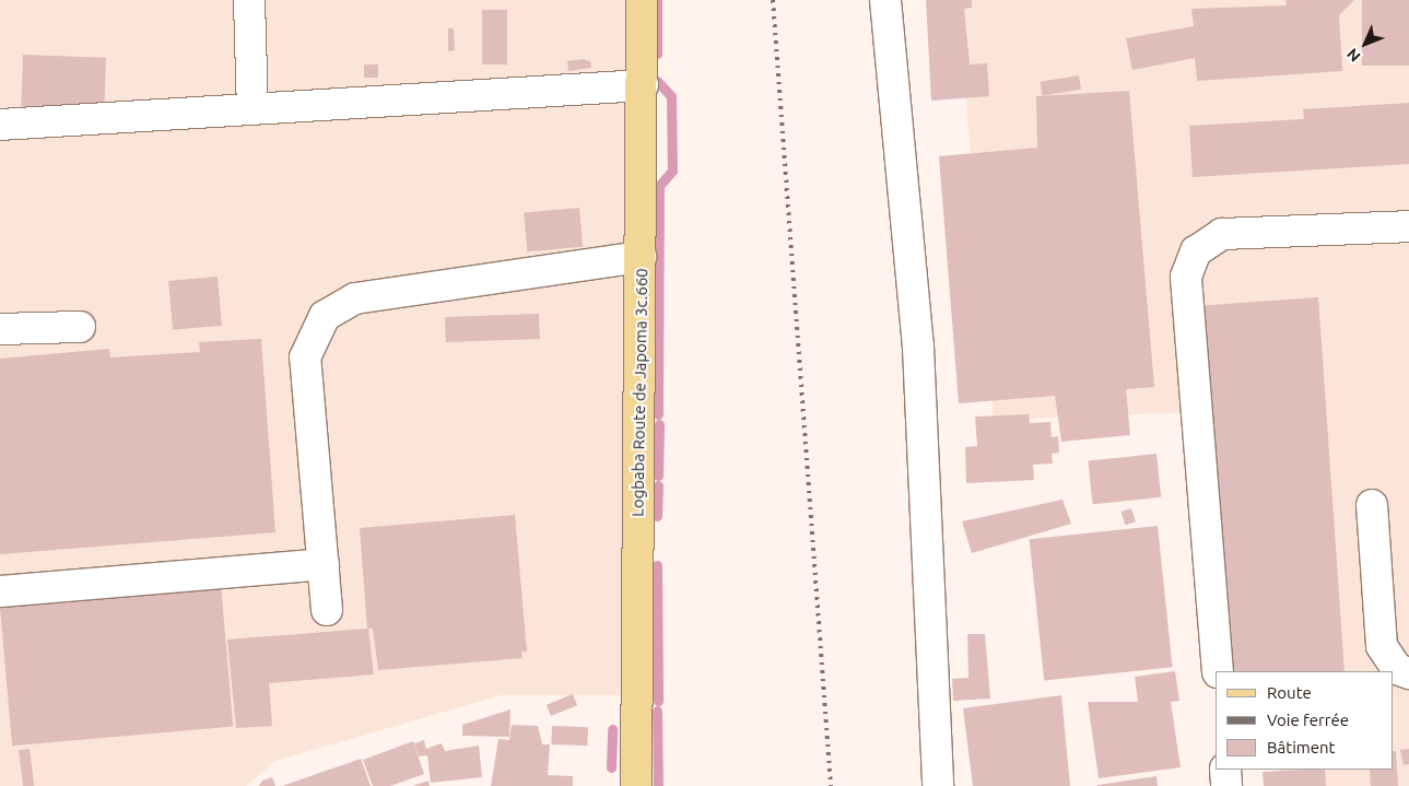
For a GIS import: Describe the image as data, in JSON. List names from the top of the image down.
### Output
{
  "streets": {
    "main road": ["Logbaba Route de Japoma 3c.660"]
  },
  "legend": ["Route", "Voie ferrée", "Bâtiment"],
  "north": "bottom left"
}
